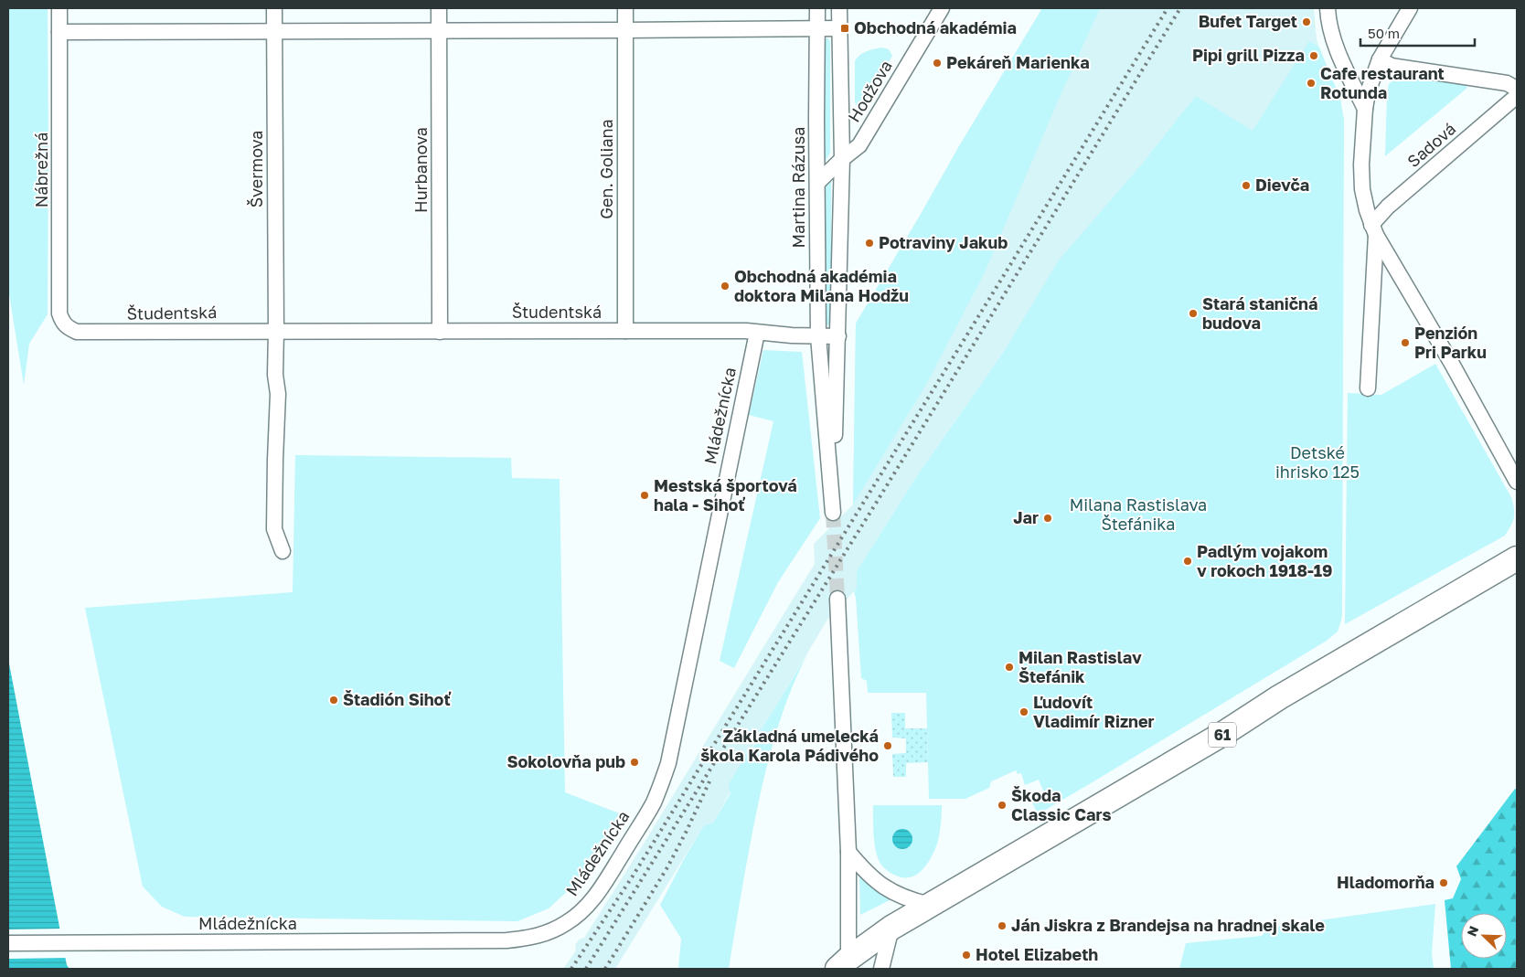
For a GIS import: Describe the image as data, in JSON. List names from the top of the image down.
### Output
{
  "streets": {
    "main road": ["61"],
    "street": [
      "Hodžova",
      "Sadová",
      "Švermova",
      "Gen. Goliana",
      "Nábrežná",
      "Hurbanova",
      "Martina Rázusa",
      "Študentská",
      "Mládežnícka"
    ]
  },
  "crossings": [
    ["Hodžova", "Martina Rázusa"],
    ["Švermova", "Študentská"],
    ["Gen. Goliana", "Študentská"],
    ["Nábrežná", "Študentská"],
    ["Hurbanova", "Študentská"],
    ["Martina Rázusa", "Študentská"],
    ["Študentská", "Mládežnícka"]
  ],
  "parks": ["Detské ihrisko 125", "Milana Rastislava Štefánika"],
  "places": {
    "other": [
      "Bufet Target",
      "Pipi grill Pizza",
      "Pekáreň Marienka",
      "Cafe restaurant Rotunda",
      "Dievča",
      "Potraviny Jakub",
      "Obchodná akadémia doktora Milana Hodžu",
      "Stará staničná budova",
      "Penzión Pri Parku",
      "Mestská športová hala - Sihoť",
      "Jar",
      "Padlým vojakom v rokoch 1918-19",
      "Milan Rastislav Štefánik",
      "Štadión Sihoť",
      "Ľudovít Vladimír Rizner",
      "Základná umelecká škola Karola Pádivého",
      "Sokolovňa pub",
      "Škoda Classic Cars",
      "Hladomorňa",
      "Ján Jiskra z Brandejsa na hradnej skale",
      "Hotel Elizabeth"
    ],
    "transit": ["Obchodná akadémia"]
  },
  "scale_bar": "50 m",
  "north": "top left"
}
